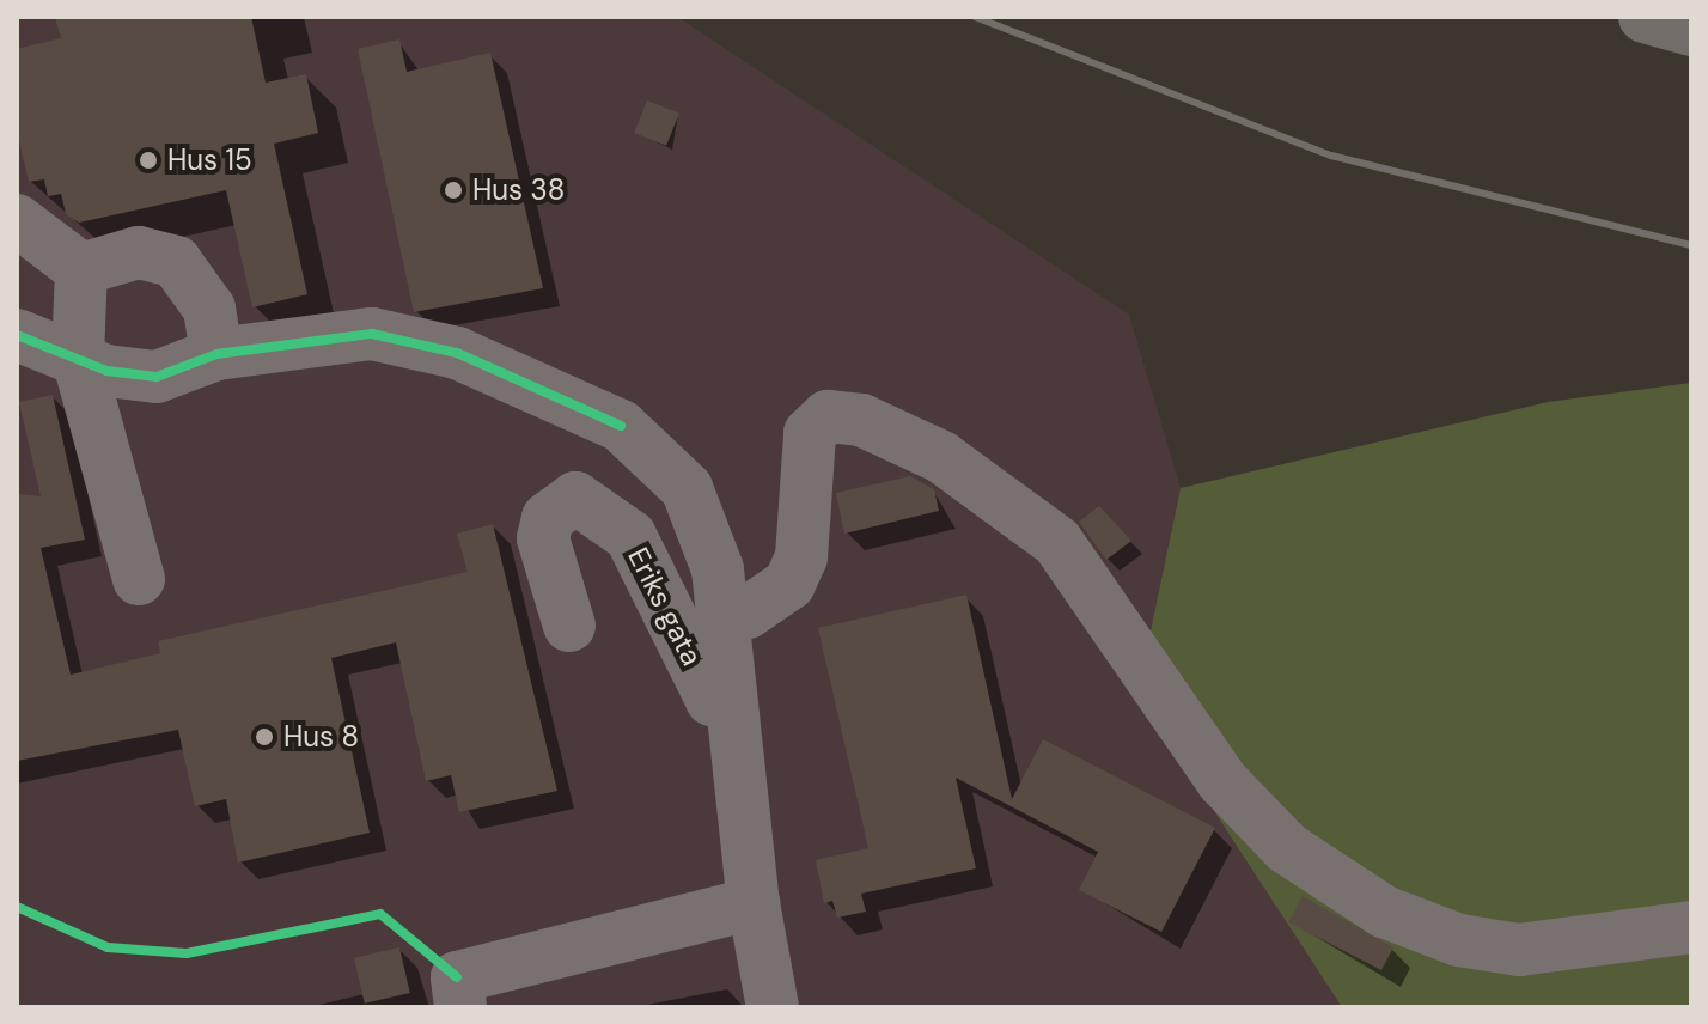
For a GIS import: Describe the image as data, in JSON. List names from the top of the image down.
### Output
{
  "streets": {
    "street": ["Eriks gata"]
  },
  "places": ["Hus 15", "Hus 38", "Hus 8"]
}
